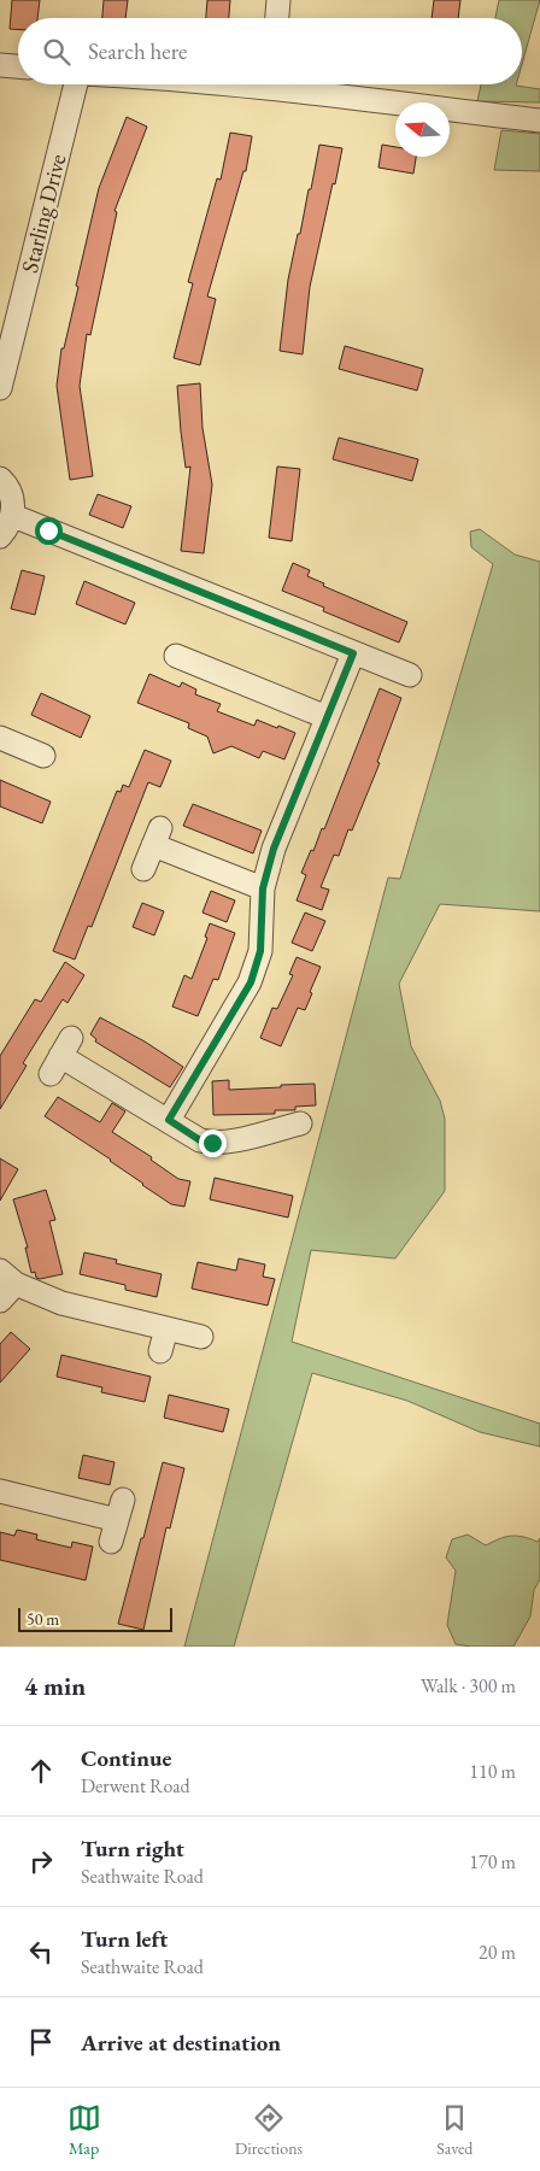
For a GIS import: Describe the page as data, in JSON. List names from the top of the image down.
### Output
{
  "streets": {
    "street": ["Starling Drive"]
  },
  "scale_bar": "50 m",
  "north": "left",
  "page": {
    "search": "Search here",
    "scale": "50 m",
    "heading": ["4 min", "Walk · 300 m"],
    "list": [
      ["Continue", "Derwent Road", "110 m"],
      ["Turn right", "Seathwaite Road", "170 m"],
      ["Turn left", "Seathwaite Road", "20 m"],
      "Arrive at destination"
    ],
    "nav": ["Map", "Directions", "Saved"]
  }
}
